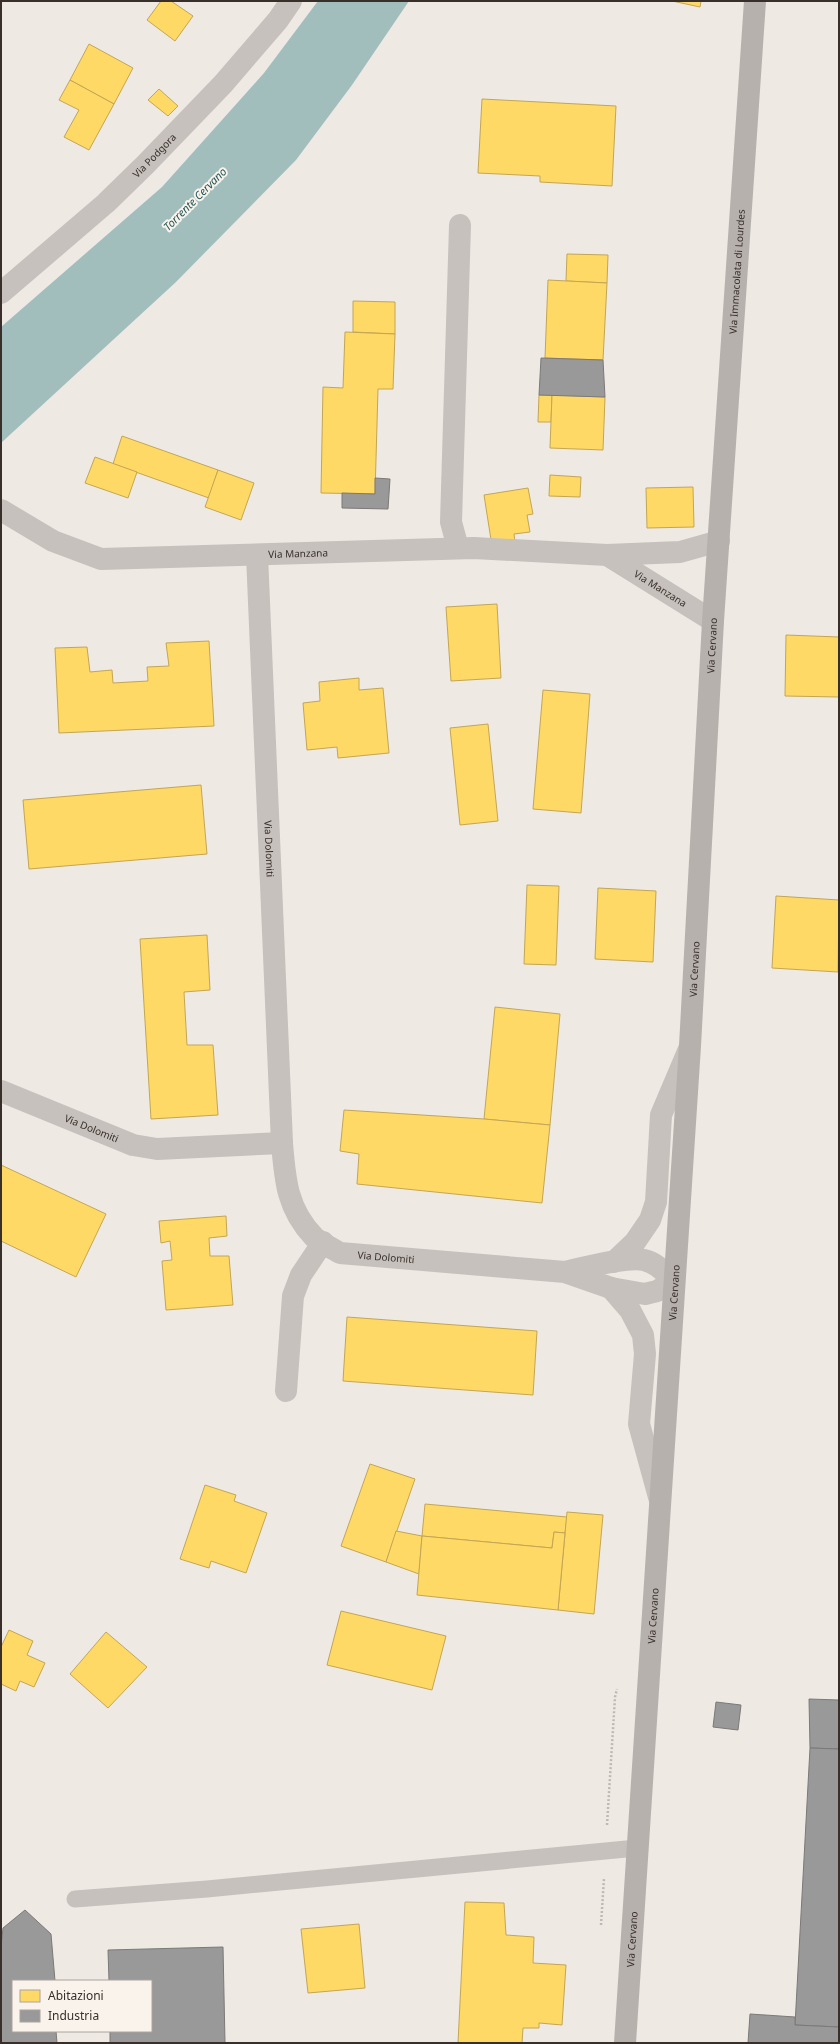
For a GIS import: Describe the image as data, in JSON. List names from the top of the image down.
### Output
{
  "streets": {
    "main road": ["Via Immacolata di Lourdes", "Via Cervano"],
    "street": ["Via Podgora", "Via Manzana", "Via Dolomiti"]
  },
  "crossings": [
    ["Via Immacolata di Lourdes", "Via Manzana"],
    ["Via Immacolata di Lourdes", "Via Cervano"],
    ["Via Manzana", "Via Cervano"],
    ["Via Manzana", "Via Dolomiti"],
    ["Via Cervano", "Via Dolomiti"]
  ],
  "water": ["Torrente Cervano"],
  "legend": ["Abitazioni", "Industria"]
}
